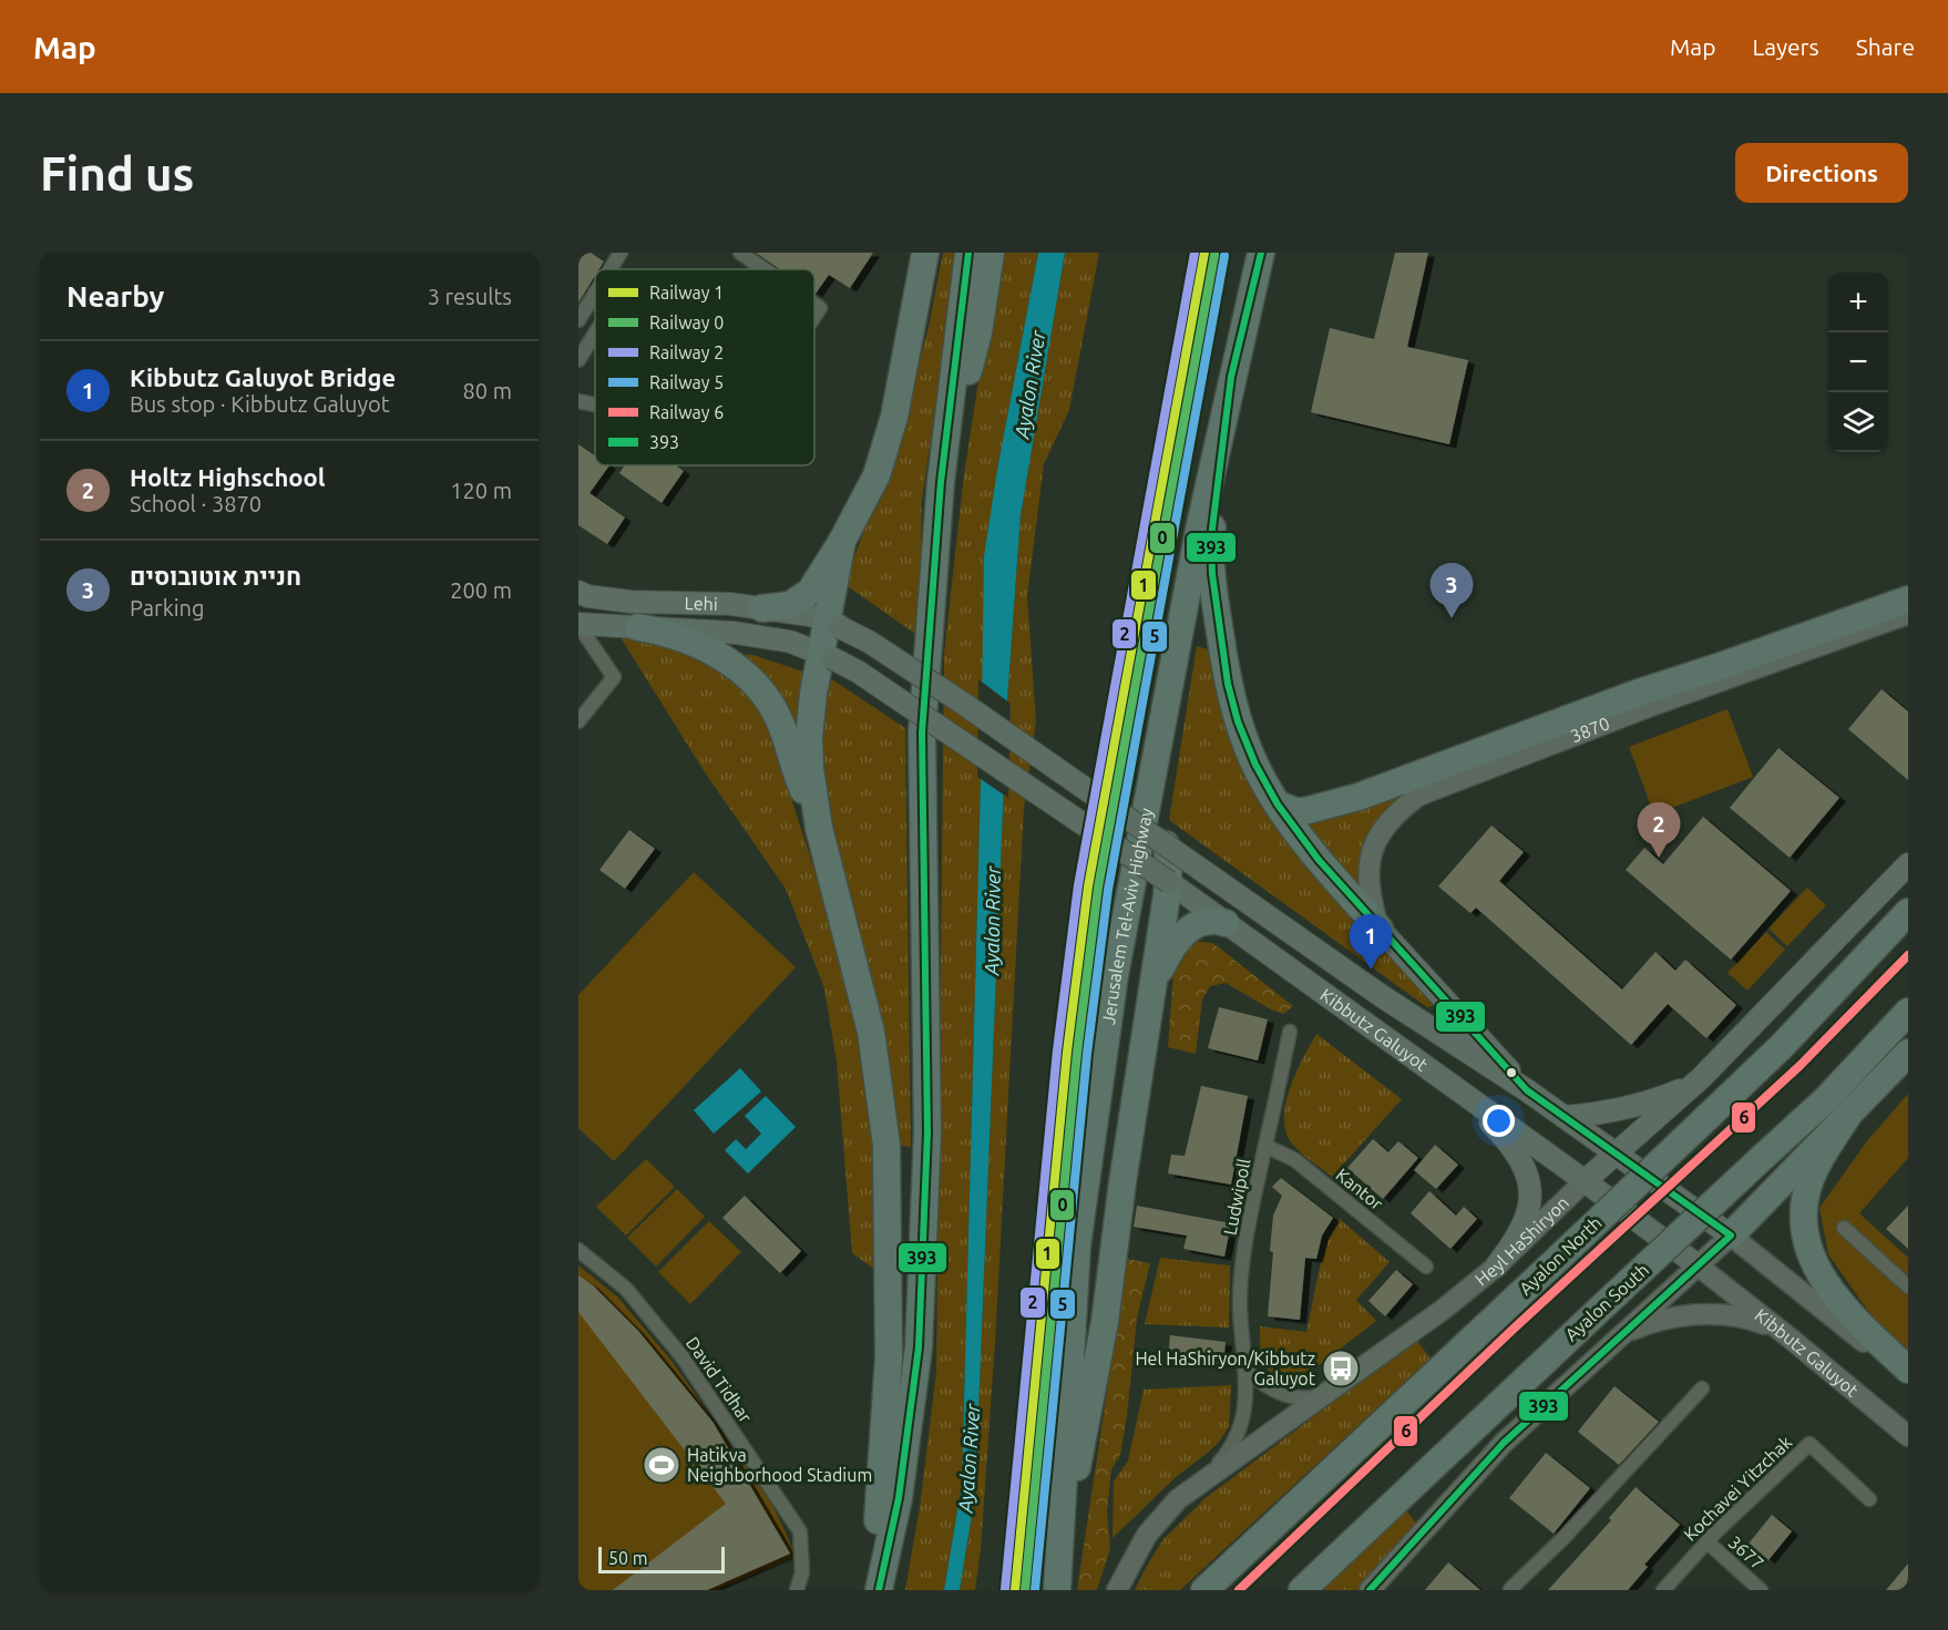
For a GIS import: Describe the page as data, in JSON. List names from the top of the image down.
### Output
{
  "streets": {
    "highway": ["Jerusalem Tel-Aviv Highway", "Ayalon North", "Ayalon South"],
    "main road": [
      "Lehi",
      "3870",
      "Kibbutz Galuyot",
      "Heyl HaShiryon"
    ],
    "street": [
      "Kantor",
      "Ludwipoll",
      "David Tidhar",
      "Kochavei Yitzchak",
      "3677"
    ]
  },
  "crossings": [
    ["Lehi", "Kibbutz Galuyot"],
    ["Kibbutz Galuyot", "Heyl HaShiryon"],
    ["Kantor", "Ludwipoll"],
    ["Ludwipoll", "Heyl HaShiryon"],
    ["Kochavei Yitzchak", "3677"]
  ],
  "water": ["Ayalon River"],
  "places": {
    "bus stop": ["Hel HaShiryon/Kibbutz Galuyot"],
    "sports": ["Hatikva Neighborhood Stadium"]
  },
  "lines": [
    "rail line 1",
    "rail line 2",
    "transit line 393",
    "rail line 0",
    "rail line 5",
    "rail line 6"
  ],
  "legend": [
    "Railway 1",
    "Railway 0",
    "Railway 2",
    "Railway 5",
    "Railway 6",
    "393"
  ],
  "scale_bar": "50 m",
  "page": {
    "header": "Map",
    "nav": ["Map", "Layers", "Share"],
    "buttons": "Directions",
    "title": "Find us",
    "heading": ["Nearby", "3 results"],
    "map_buttons": ["+", "−"],
    "list": [
      {
        "mark": "1",
        "name": "Kibbutz Galuyot Bridge",
        "note": "Bus stop · Kibbutz Galuyot",
        "value": "80 m"
      },
      {
        "mark": "2",
        "name": "Holtz Highschool",
        "note": "School · 3870",
        "value": "120 m"
      },
      {
        "mark": "3",
        "name": "חניית אוטובוסים",
        "note": "Parking",
        "value": "200 m"
      }
    ],
    "pins": ["3", "2", "1"],
    "scale": "50 m"
  }
}
